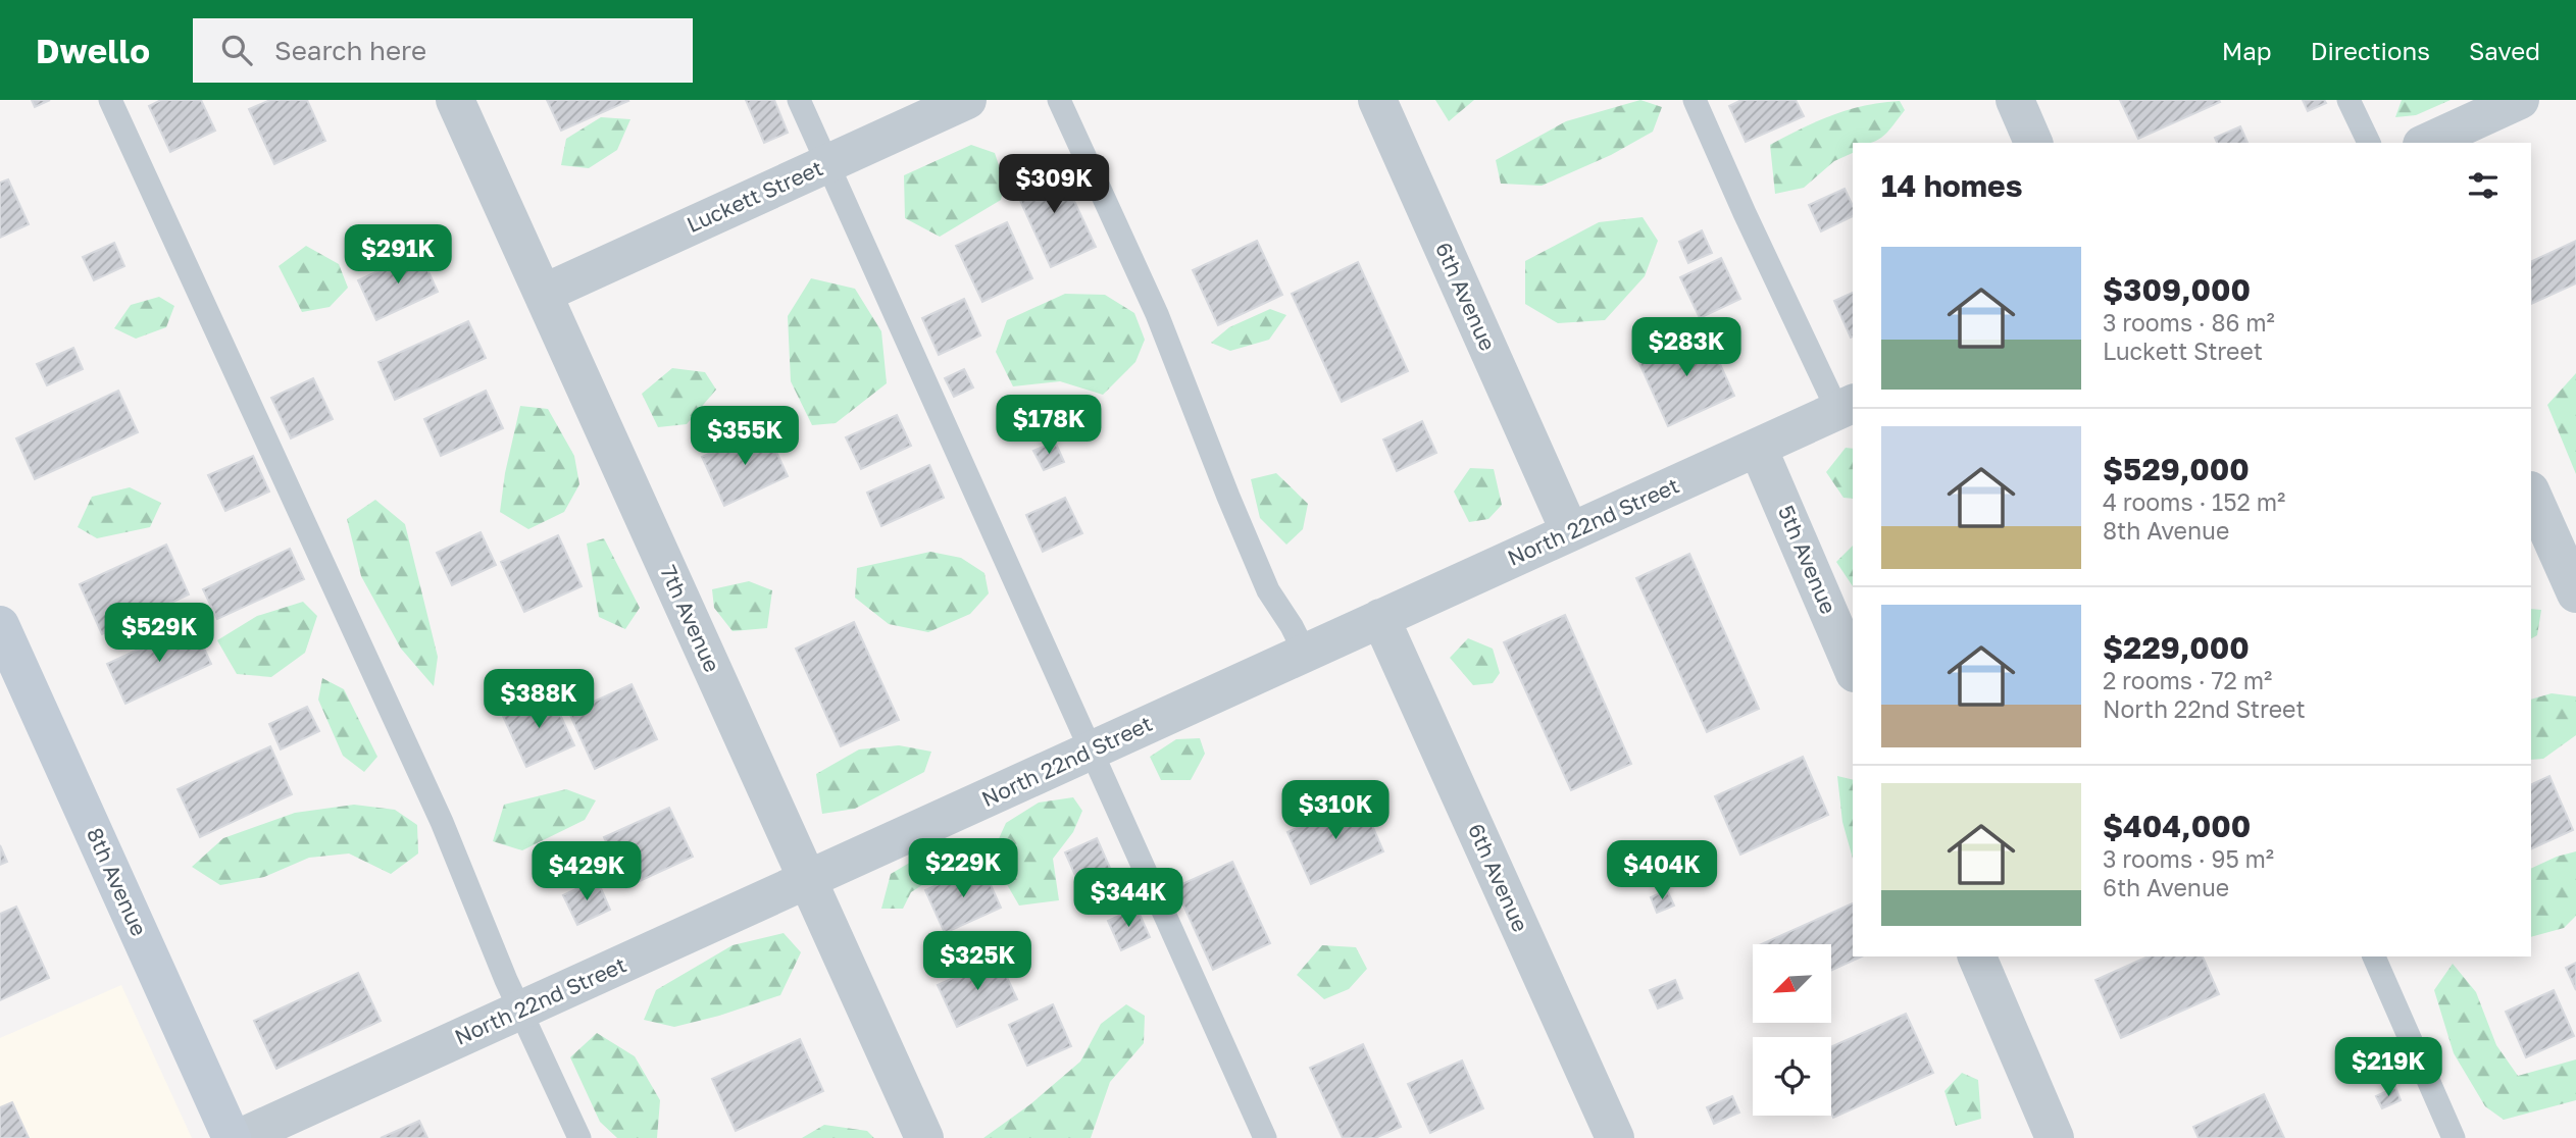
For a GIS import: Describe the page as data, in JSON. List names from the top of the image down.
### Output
{
  "streets": {
    "street": [
      "Luckett Street",
      "6th Avenue",
      "North 22nd Street",
      "5th Avenue",
      "7th Avenue",
      "8th Avenue"
    ]
  },
  "crossings": [
    ["Luckett Street", "7th Avenue"],
    ["6th Avenue", "North 22nd Street"],
    ["North 22nd Street", "5th Avenue"],
    ["North 22nd Street", "7th Avenue"]
  ],
  "north": "bottom left",
  "page": {
    "header": "Dwello",
    "search": "Search here",
    "nav": ["Map", "Directions", "Saved"],
    "heading": "14 homes",
    "price": [
      "$309K",
      "$291K",
      "$283K",
      "$178K",
      "$355K",
      "$529K",
      "$388K",
      "$310K",
      "$229K",
      "$404K",
      "$429K",
      "$344K",
      "$325K",
      "$219K"
    ],
    "list": [
      {
        "name": "$309,000",
        "note": "3 rooms · 86 m² · Luckett Street"
      },
      {
        "name": "$529,000",
        "note": "4 rooms · 152 m² · 8th Avenue"
      },
      {
        "name": "$229,000",
        "note": "2 rooms · 72 m² · North 22nd Street"
      },
      {
        "name": "$404,000",
        "note": "3 rooms · 95 m² · 6th Avenue"
      }
    ]
  }
}
